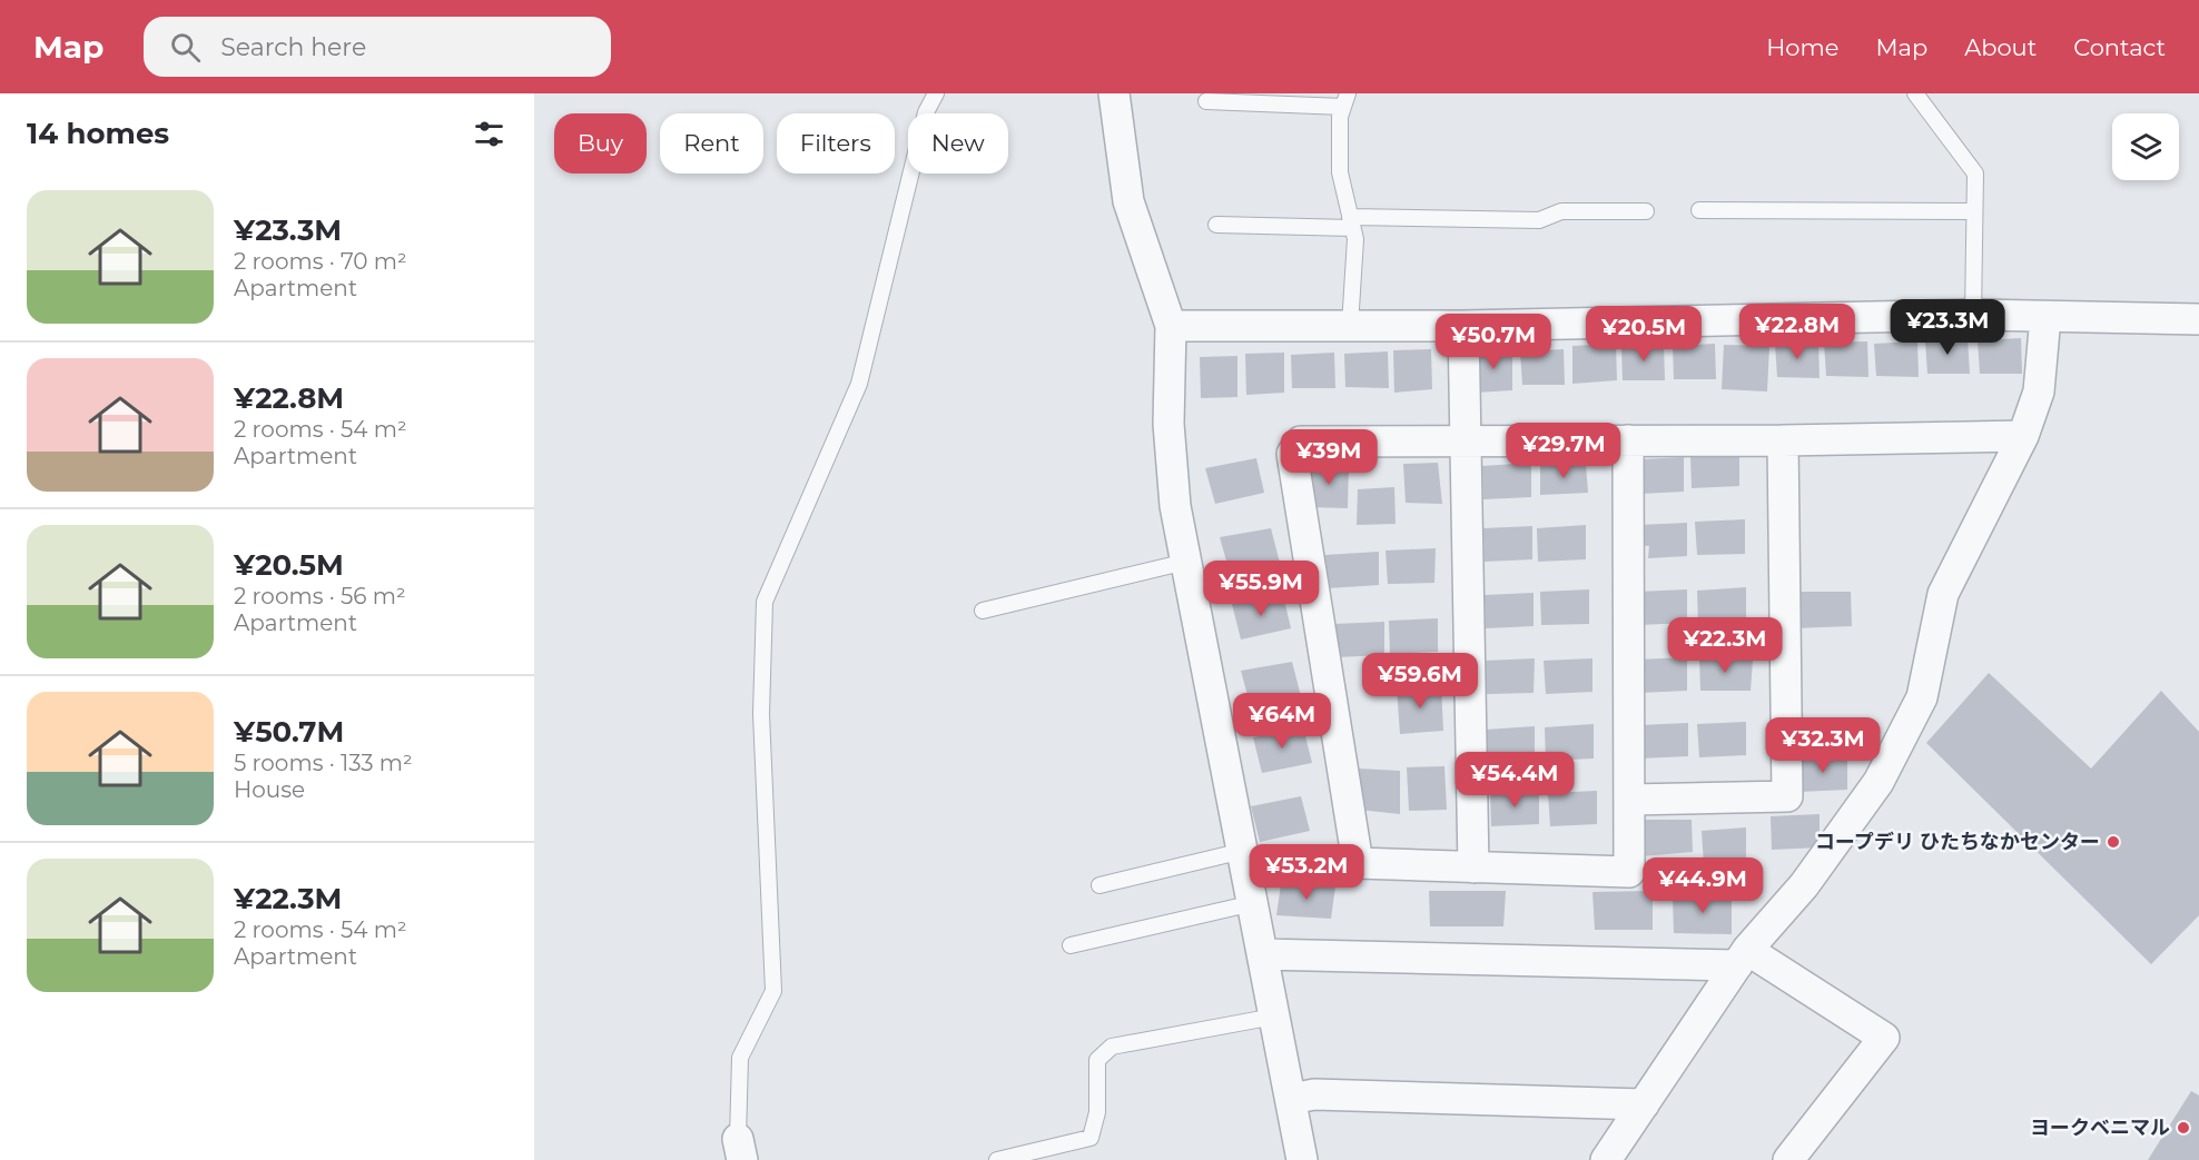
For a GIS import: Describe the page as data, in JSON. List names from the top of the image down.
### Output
{
  "places": ["コープデリ ひたちなかセンター", "ヨークベニマル"],
  "page": {
    "header": "Map",
    "search": "Search here",
    "nav": [
      "Home",
      "Map",
      "About",
      "Contact"
    ],
    "heading": "14 homes",
    "chip": [
      "Buy",
      "Rent",
      "Filters",
      "New"
    ],
    "list": [
      {
        "name": "¥23.3M",
        "note": "2 rooms · 70 m² · Apartment"
      },
      {
        "name": "¥22.8M",
        "note": "2 rooms · 54 m² · Apartment"
      },
      {
        "name": "¥20.5M",
        "note": "2 rooms · 56 m² · Apartment"
      },
      {
        "name": "¥50.7M",
        "note": "5 rooms · 133 m² · House"
      },
      {
        "name": "¥22.3M",
        "note": "2 rooms · 54 m² · Apartment"
      }
    ],
    "price": [
      "¥23.3M",
      "¥22.8M",
      "¥20.5M",
      "¥50.7M",
      "¥29.7M",
      "¥39M",
      "¥55.9M",
      "¥22.3M",
      "¥59.6M",
      "¥64M",
      "¥32.3M",
      "¥54.4M",
      "¥53.2M",
      "¥44.9M"
    ]
  }
}
